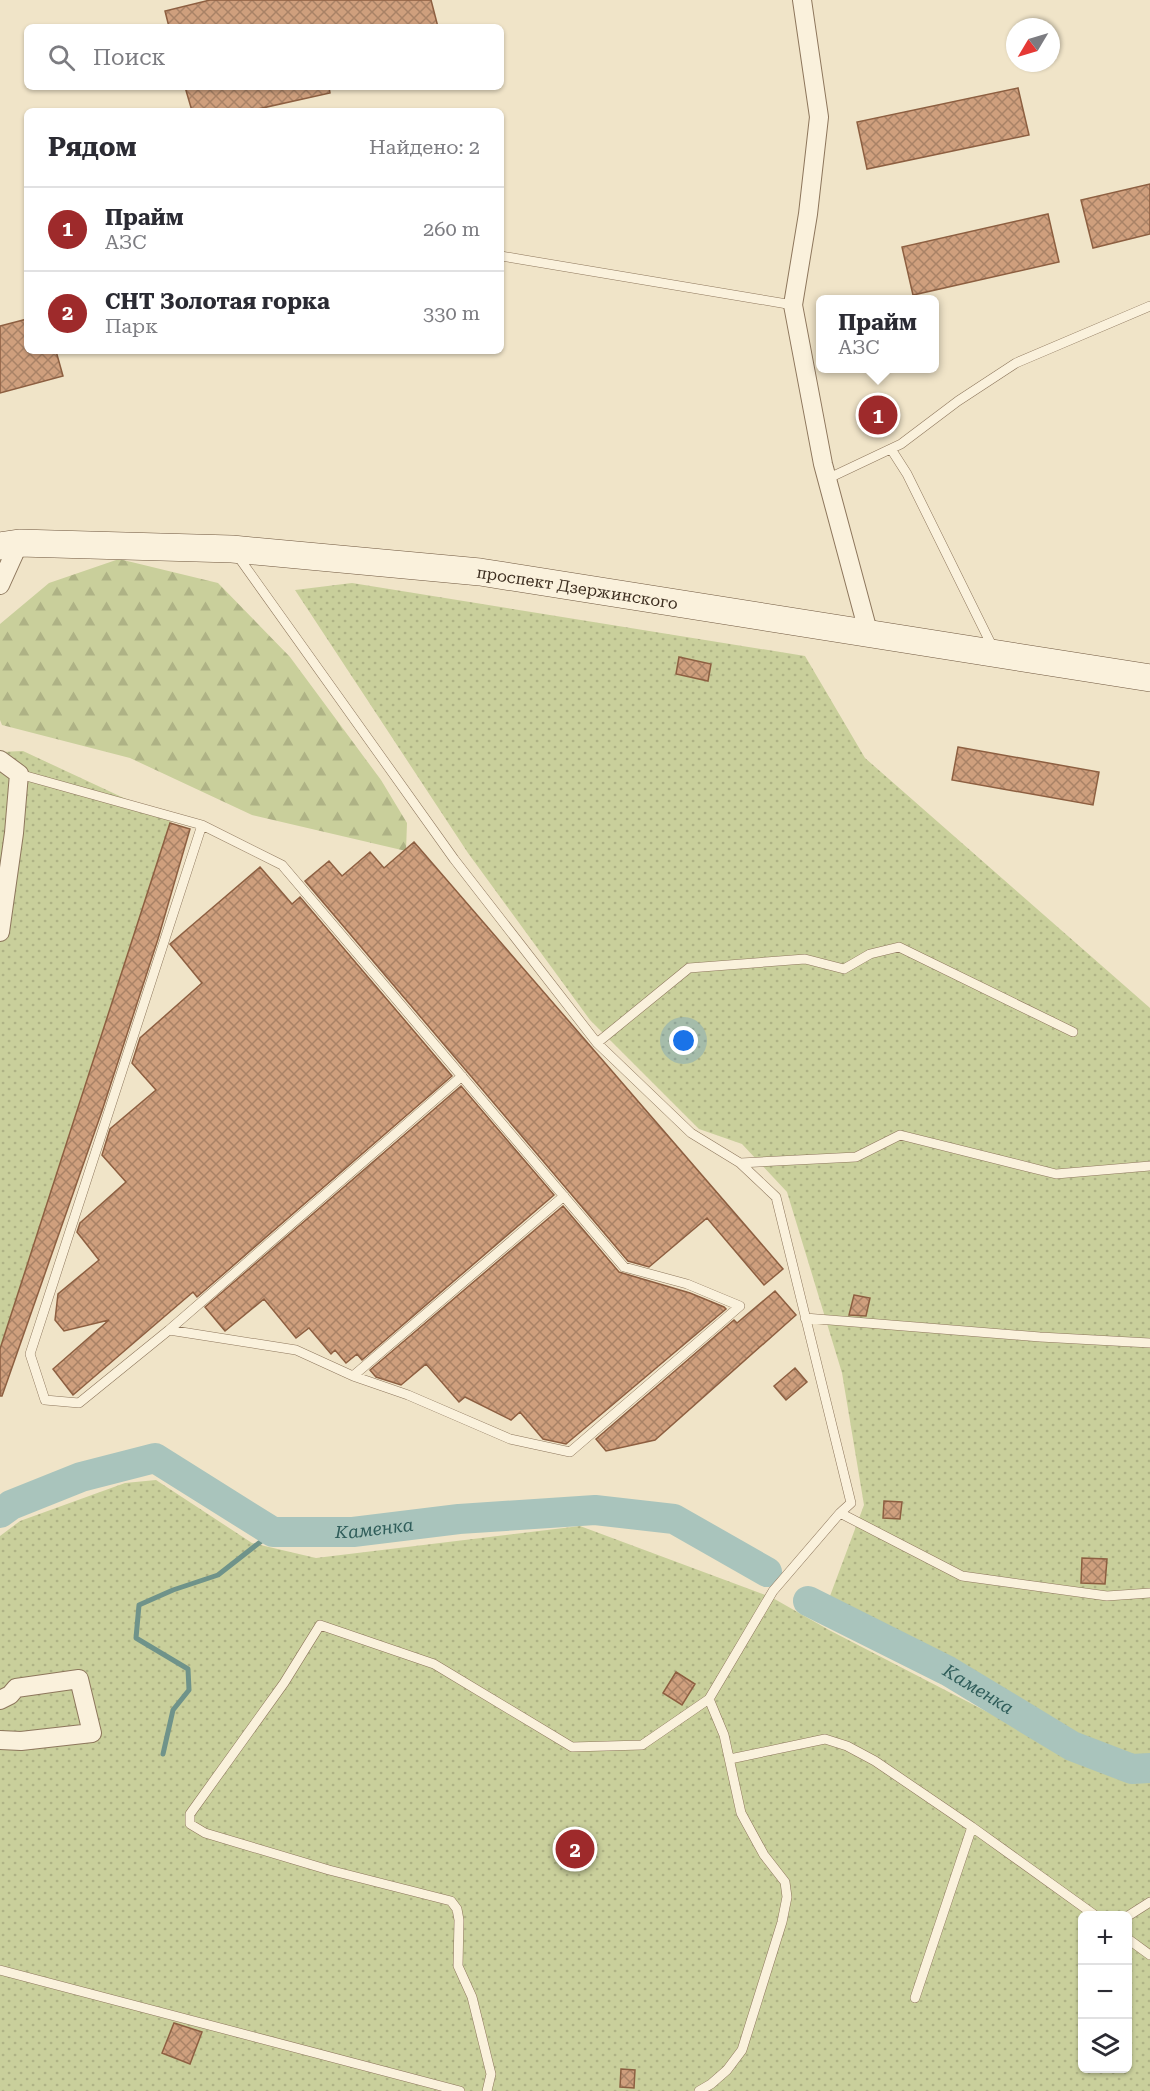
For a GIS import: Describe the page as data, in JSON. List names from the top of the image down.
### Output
{
  "streets": {
    "street": ["проспект Дзержинского"]
  },
  "water": ["Каменка"],
  "north": "bottom left",
  "page": {
    "search": "Поиск",
    "heading": ["Рядом", "Найдено: 2"],
    "list": [
      {
        "mark": "1",
        "name": "Прайм",
        "note": "АЗС",
        "value": "260 m"
      },
      {
        "mark": "2",
        "name": "СНТ Золотая горка",
        "note": "Парк",
        "value": "330 m"
      }
    ],
    "popup": ["Прайм", "АЗС"],
    "pins": ["1", "2"],
    "map_buttons": ["+", "−"]
  }
}
